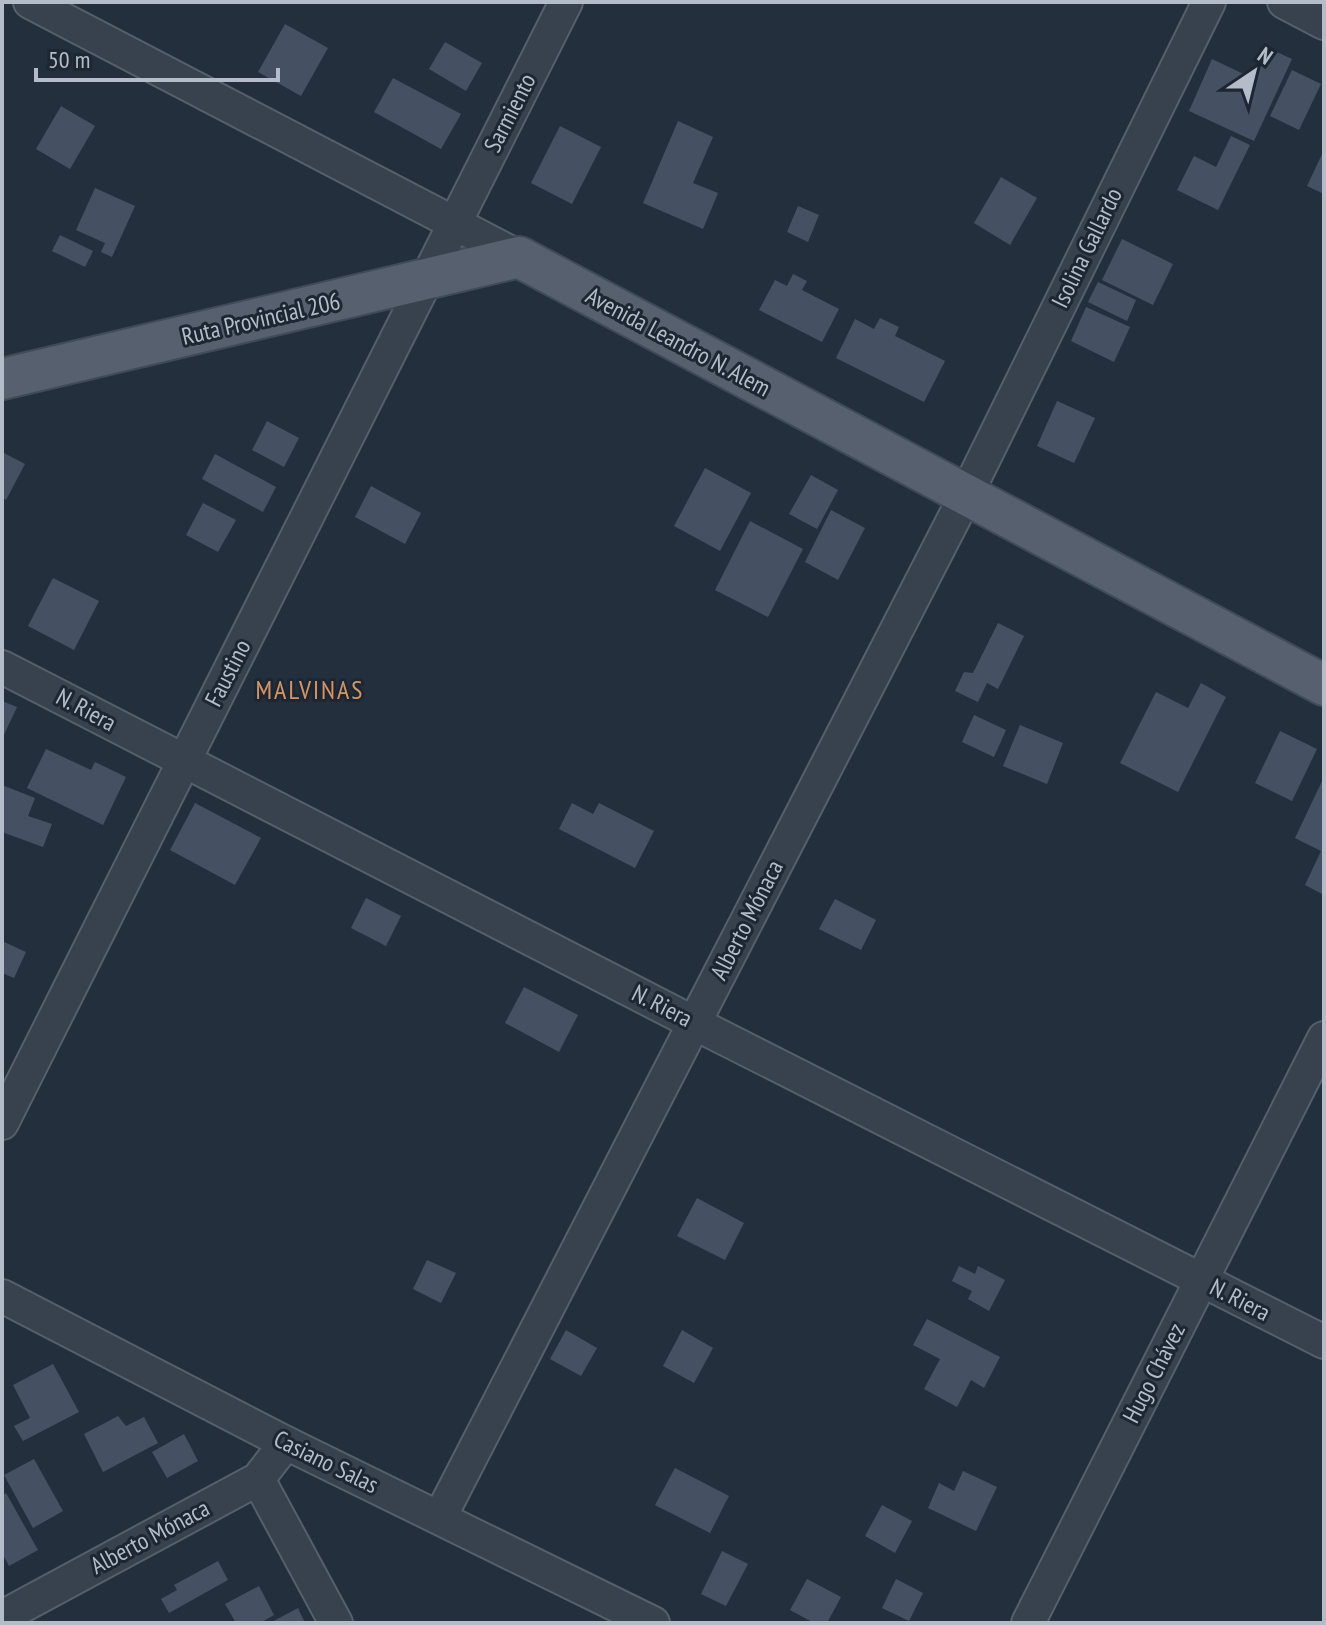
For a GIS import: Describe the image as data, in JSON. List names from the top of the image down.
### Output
{
  "streets": {
    "main road": ["Ruta Provincial 206", "Avenida Leandro N. Alem"],
    "street": [
      "Sarmiento",
      "Isolina Gallardo",
      "Faustino",
      "N. Riera",
      "Alberto Mónaca",
      "Hugo Chávez",
      "Casiano Salas"
    ]
  },
  "crossings": [
    ["Sarmiento", "Avenida Leandro N. Alem"],
    ["Sarmiento", "Faustino"],
    ["Isolina Gallardo", "Avenida Leandro N. Alem"],
    ["Isolina Gallardo", "Alberto Mónaca"],
    ["Ruta Provincial 206", "Avenida Leandro N. Alem"],
    ["Ruta Provincial 206", "Faustino"],
    ["Avenida Leandro N. Alem", "Faustino"],
    ["Avenida Leandro N. Alem", "Alberto Mónaca"],
    ["Faustino", "N. Riera"],
    ["N. Riera", "Alberto Mónaca"],
    ["N. Riera", "Hugo Chávez"],
    ["Alberto Mónaca", "Casiano Salas"]
  ],
  "districts": ["MALVINAS"],
  "scale_bar": "50 m",
  "north": "top right"
}
